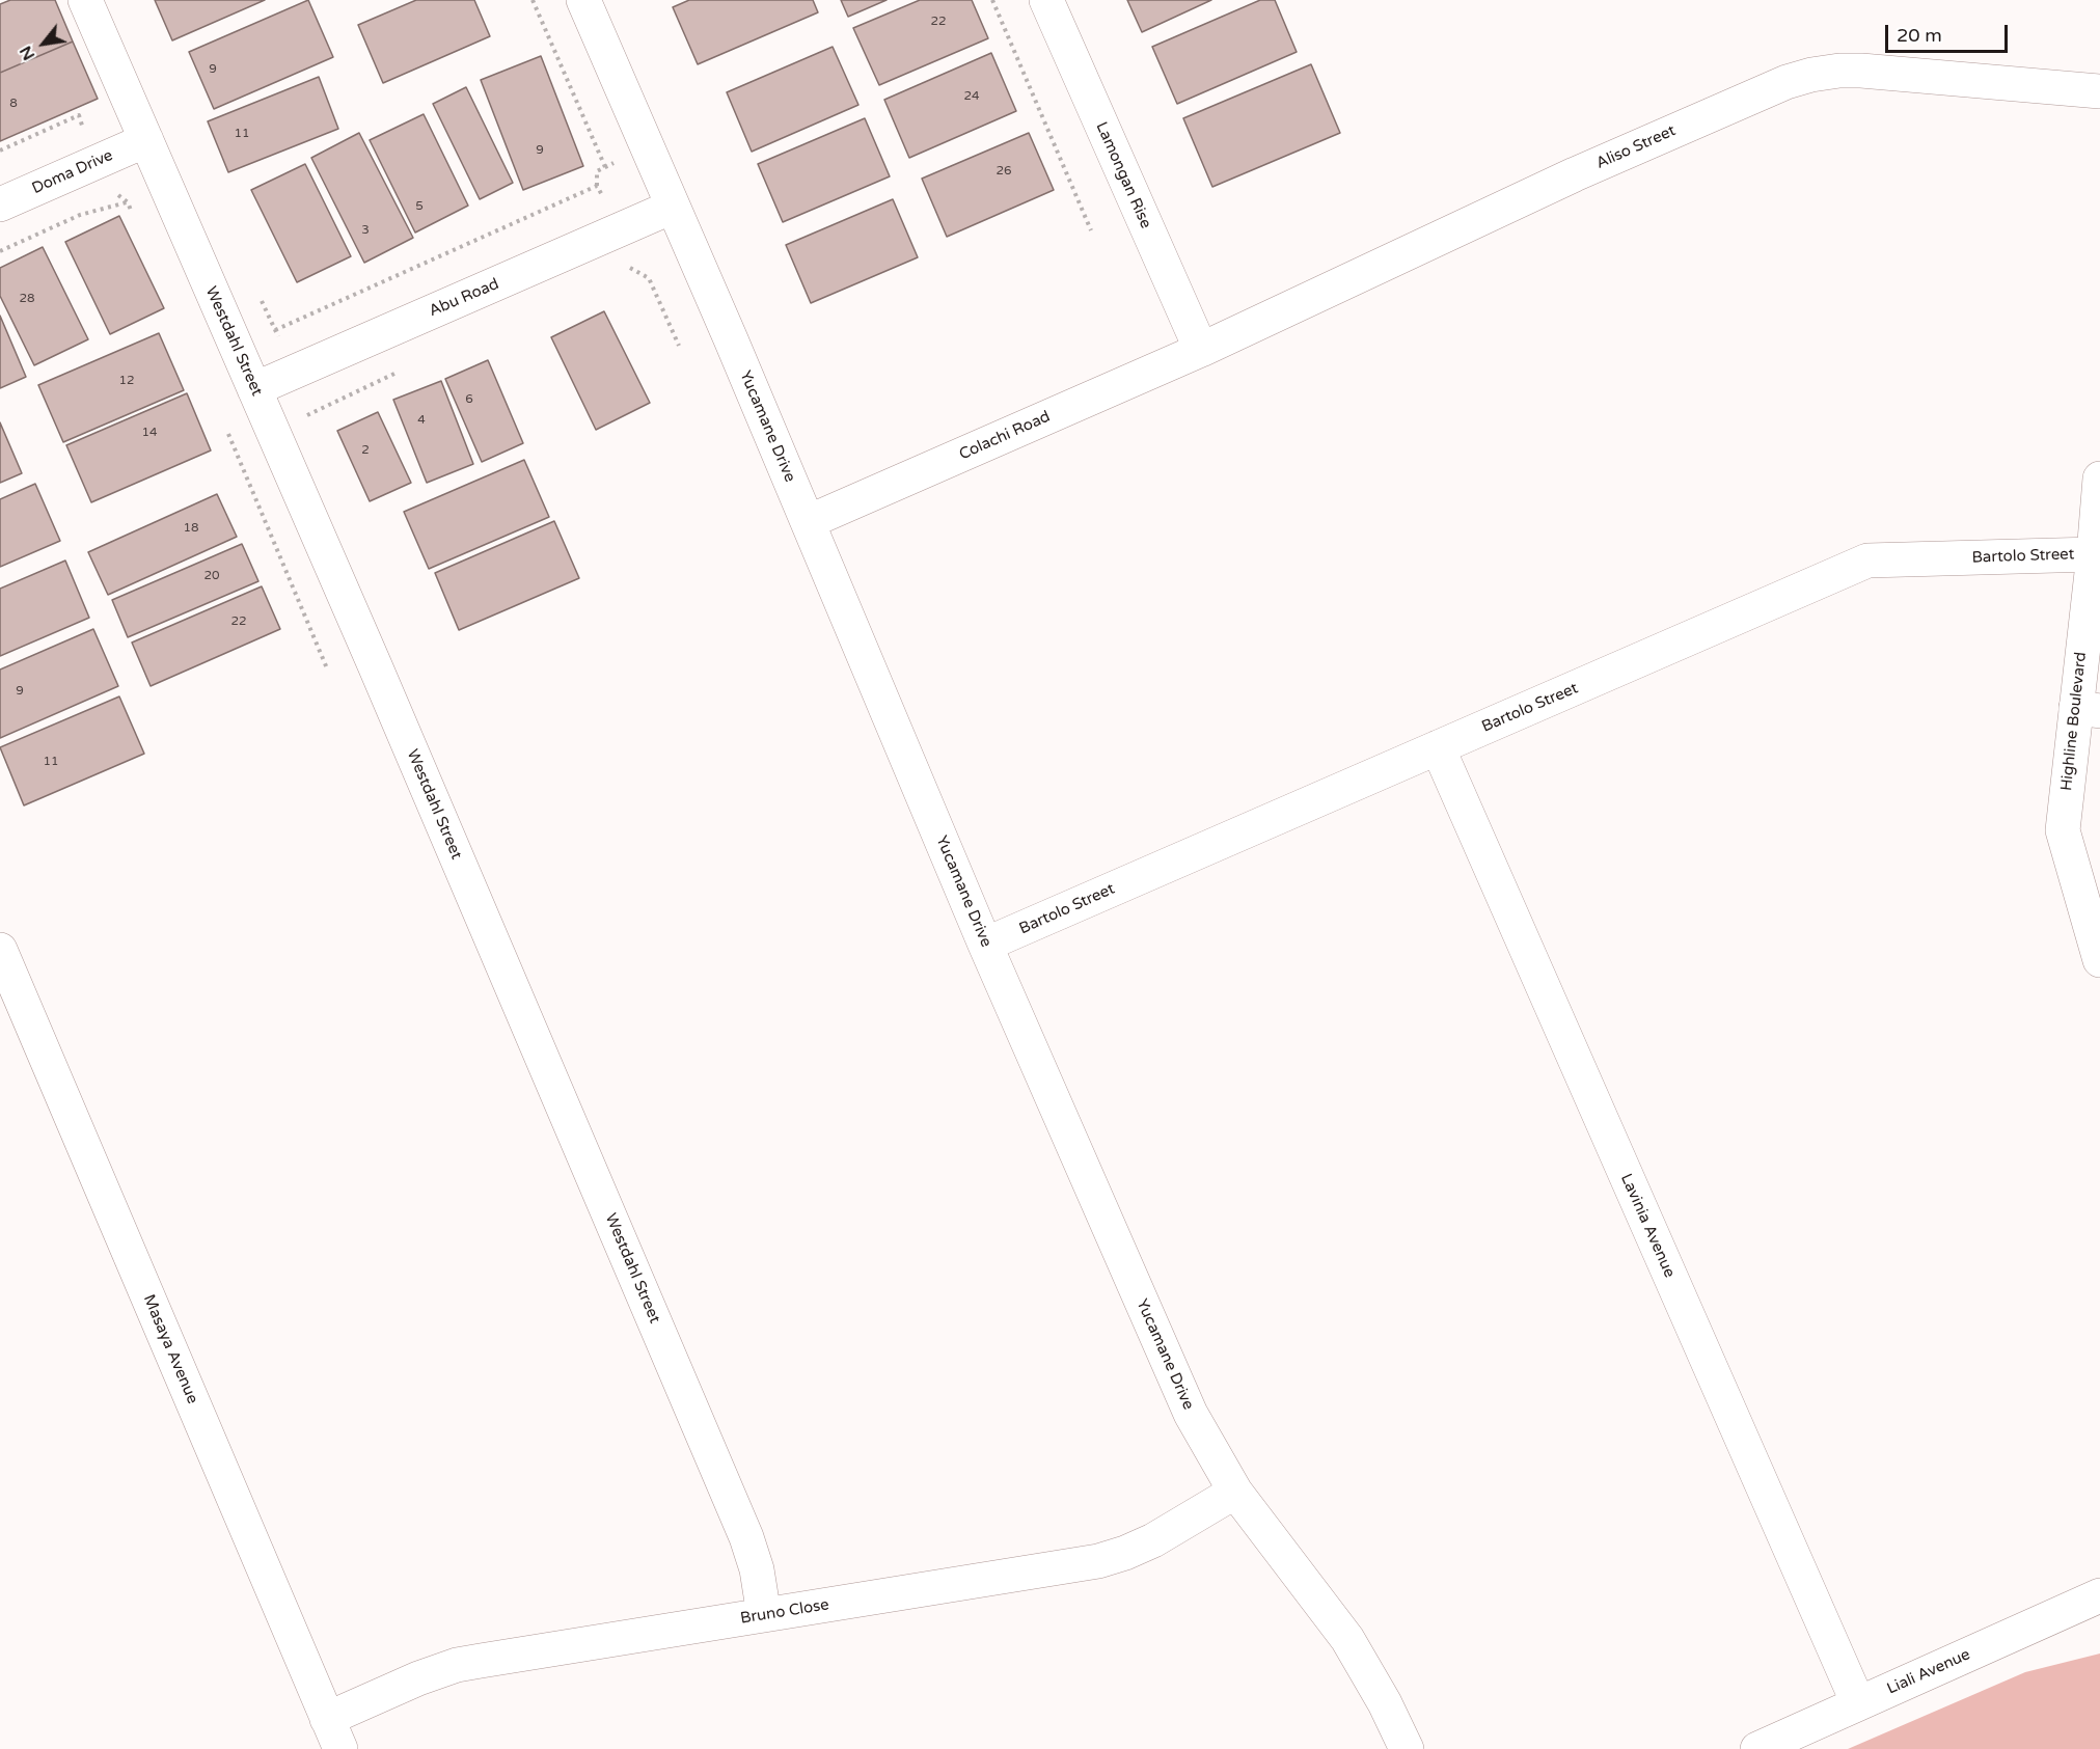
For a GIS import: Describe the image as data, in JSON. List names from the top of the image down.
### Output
{
  "streets": {
    "street": [
      "Aliso Street",
      "Doma Drive",
      "Lamongan Rise",
      "Abu Road",
      "Westdahl Street",
      "Yucamane Drive",
      "Colachi Road",
      "Bartolo Street",
      "Highline Boulevard",
      "Lavinia Avenue",
      "Masaya Avenue",
      "Bruno Close",
      "Liali Avenue"
    ]
  },
  "crossings": [
    ["Aliso Street", "Lamongan Rise"],
    ["Aliso Street", "Colachi Road"],
    ["Doma Drive", "Westdahl Street"],
    ["Lamongan Rise", "Colachi Road"],
    ["Abu Road", "Westdahl Street"],
    ["Abu Road", "Yucamane Drive"],
    ["Westdahl Street", "Bruno Close"],
    ["Yucamane Drive", "Colachi Road"],
    ["Yucamane Drive", "Bartolo Street"],
    ["Yucamane Drive", "Bruno Close"],
    ["Bartolo Street", "Highline Boulevard"],
    ["Bartolo Street", "Lavinia Avenue"],
    ["Lavinia Avenue", "Liali Avenue"],
    ["Masaya Avenue", "Bruno Close"]
  ],
  "house_numbers": [
    "22",
    "9",
    "24",
    "8",
    "11",
    "9",
    "26",
    "5",
    "3",
    "28",
    "12",
    "6",
    "4",
    "14",
    "2",
    "18",
    "20",
    "22",
    "9",
    "11"
  ],
  "scale_bar": "20 m",
  "north": "bottom left"
}
